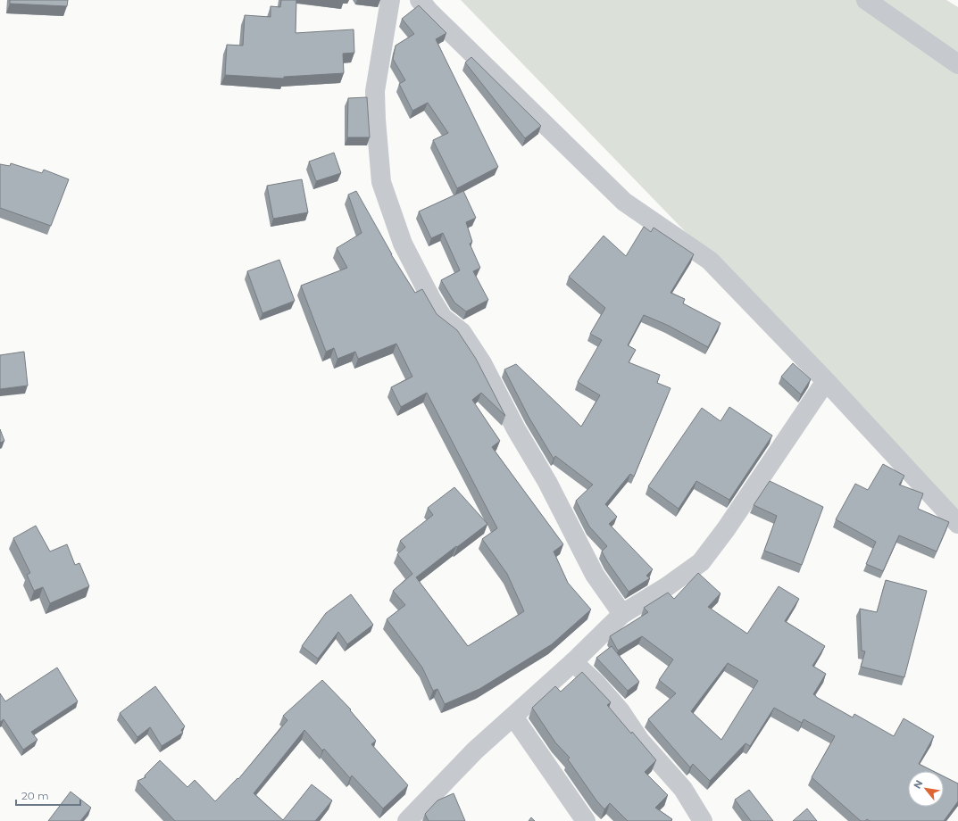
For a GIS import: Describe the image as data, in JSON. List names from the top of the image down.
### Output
{
  "scale_bar": "20 m",
  "north": "top left"
}
